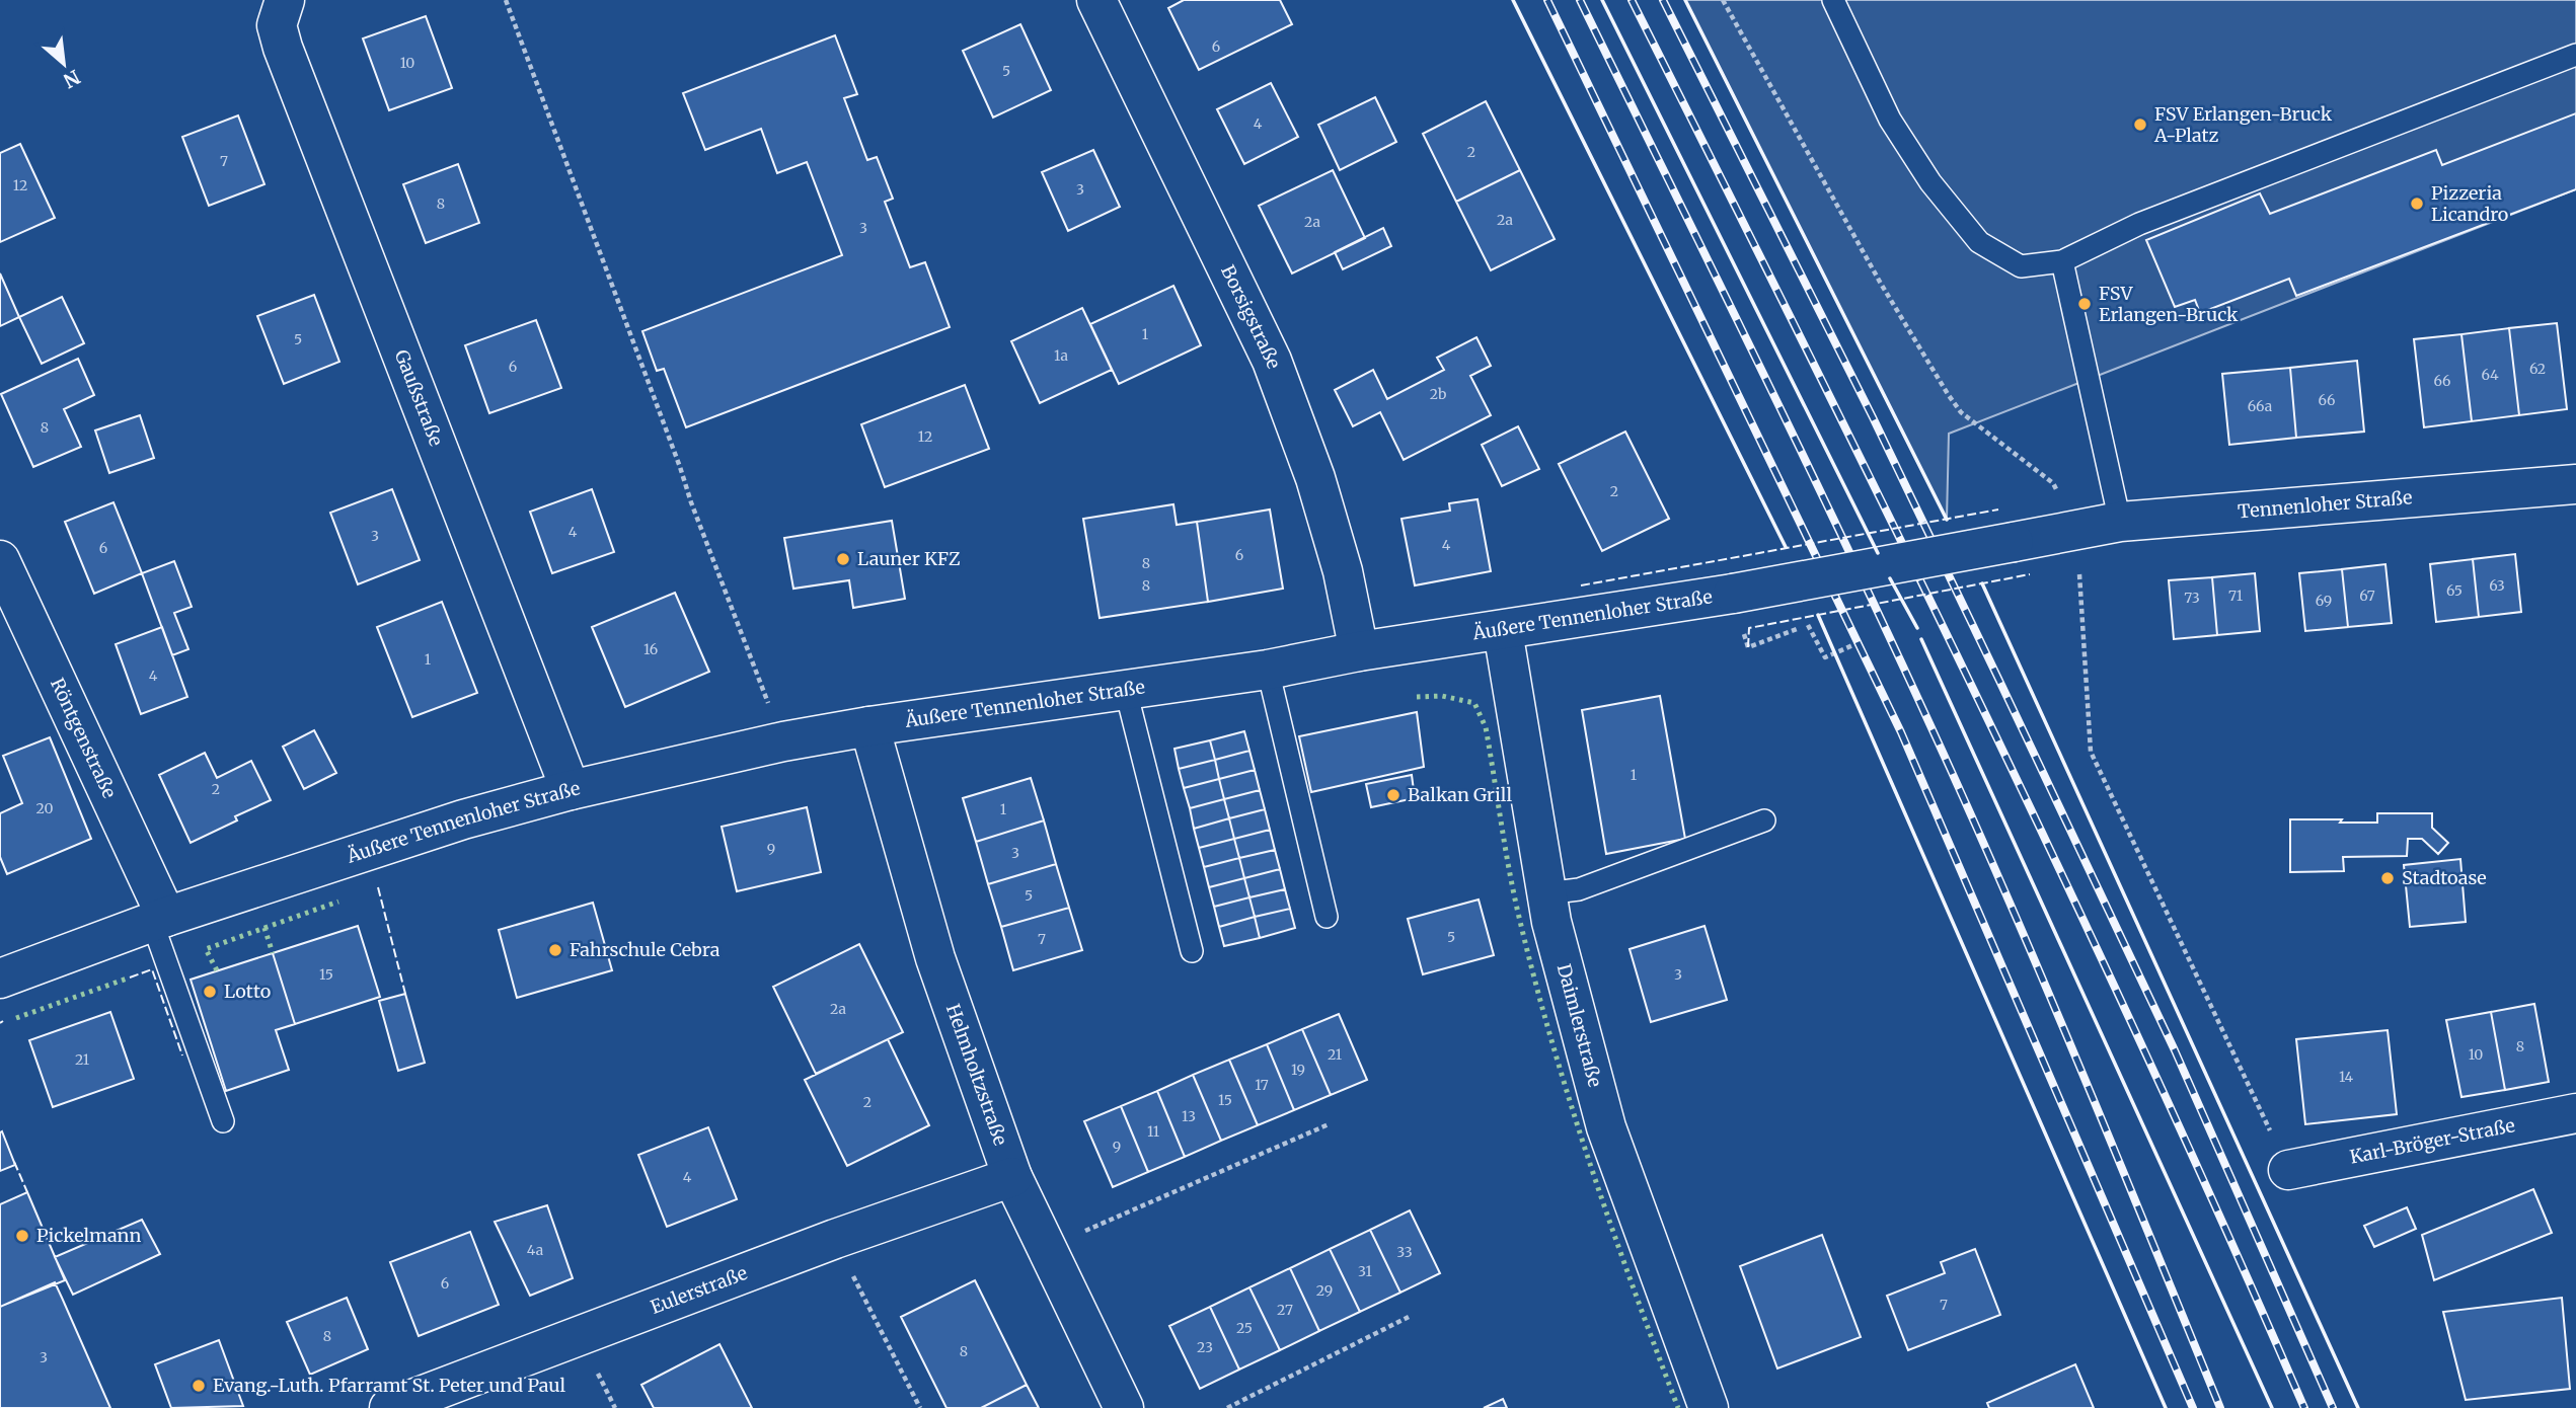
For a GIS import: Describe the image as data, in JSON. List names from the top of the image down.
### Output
{
  "streets": {
    "street": [
      "Borsigstraße",
      "Gaußstraße",
      "Tennenloher Straße",
      "Äußere Tennenloher Straße",
      "Röntgenstraße",
      "Daimlerstraße",
      "Helmholtzstraße",
      "Karl-Bröger-Straße",
      "Eulerstraße"
    ]
  },
  "crossings": [
    ["Borsigstraße", "Äußere Tennenloher Straße"],
    ["Gaußstraße", "Äußere Tennenloher Straße"],
    ["Tennenloher Straße", "Äußere Tennenloher Straße"],
    ["Äußere Tennenloher Straße", "Röntgenstraße"],
    ["Äußere Tennenloher Straße", "Daimlerstraße"],
    ["Äußere Tennenloher Straße", "Helmholtzstraße"],
    ["Helmholtzstraße", "Eulerstraße"]
  ],
  "places": [
    "FSV Erlangen-Bruck A-Platz",
    "Pizzeria Licandro",
    "FSV Erlangen-Bruck",
    "Launer KFZ",
    "Balkan Grill",
    "Stadtoase",
    "Fahrschule Cebra",
    "Lotto",
    "Pickelmann",
    "Evang.-Luth. Pfarramt St. Peter und Paul"
  ],
  "house_numbers": [
    "6",
    "10",
    "5",
    "4",
    "2",
    "7",
    "12",
    "3",
    "8",
    "2a",
    "2a",
    "3",
    "1",
    "5",
    "1a",
    "6",
    "62",
    "64",
    "66",
    "2b",
    "66",
    "66a",
    "8",
    "12",
    "2",
    "4",
    "3",
    "4",
    "6",
    "6",
    "8",
    "8",
    "63",
    "65",
    "71",
    "67",
    "73",
    "69",
    "16",
    "1",
    "4",
    "1",
    "2",
    "20",
    "1",
    "9",
    "3",
    "5",
    "5",
    "7",
    "15",
    "3",
    "2a",
    "8",
    "21",
    "10",
    "21",
    "19",
    "14",
    "17",
    "15",
    "2",
    "13",
    "11",
    "9",
    "4",
    "4a",
    "33",
    "31",
    "6",
    "29",
    "7",
    "27",
    "25",
    "8",
    "23",
    "8",
    "3"
  ],
  "north": "bottom right"
}
